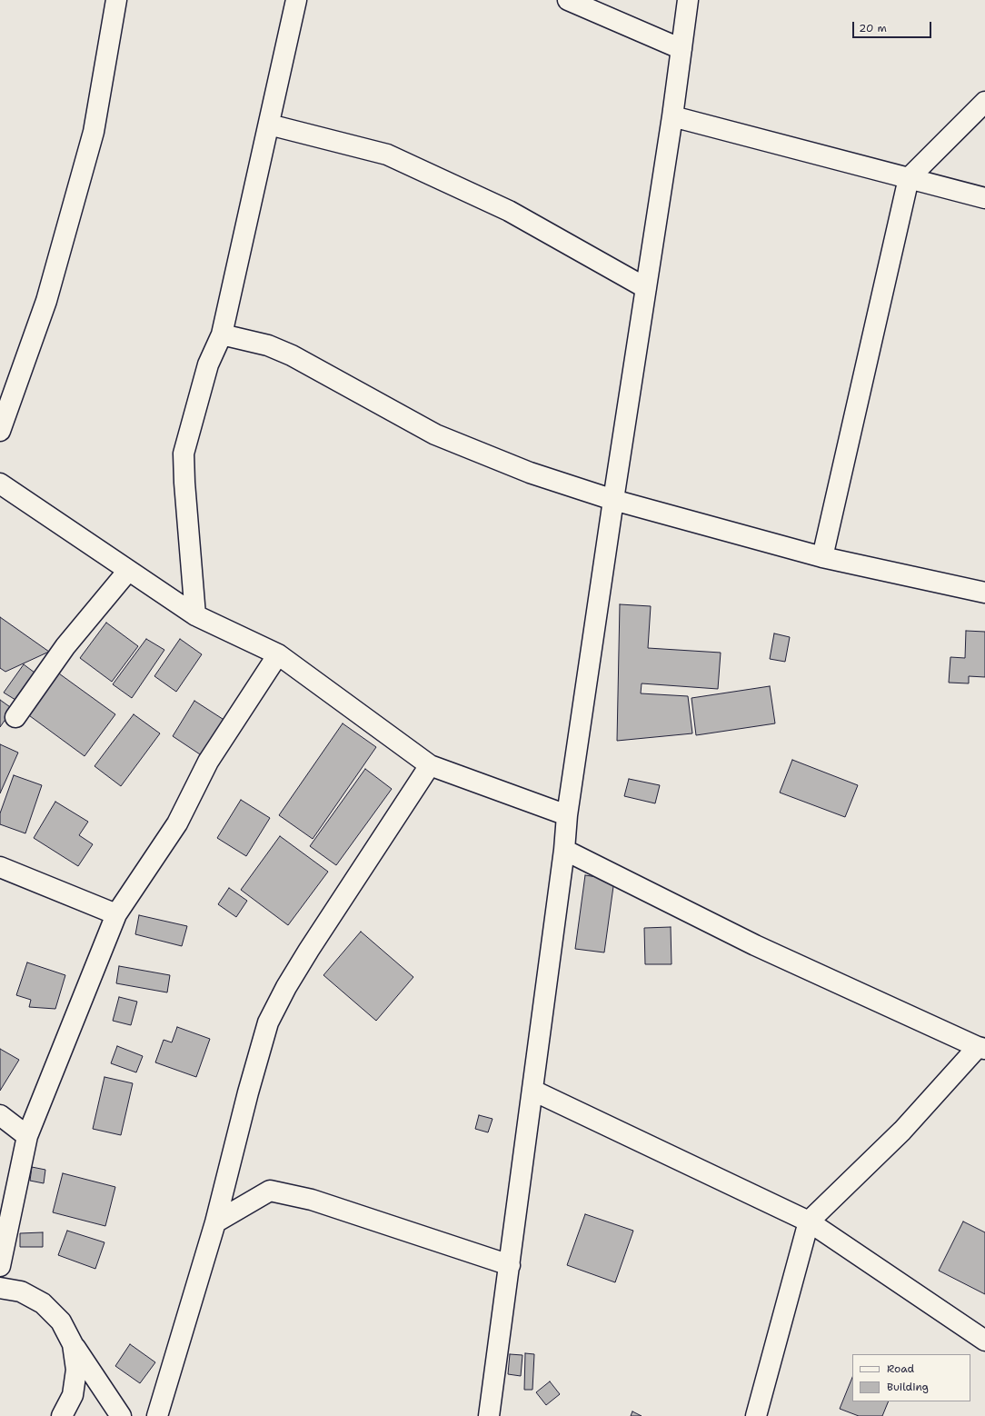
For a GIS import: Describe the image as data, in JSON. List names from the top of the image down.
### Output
{
  "legend": ["Road", "Building"],
  "scale_bar": "20 m"
}
